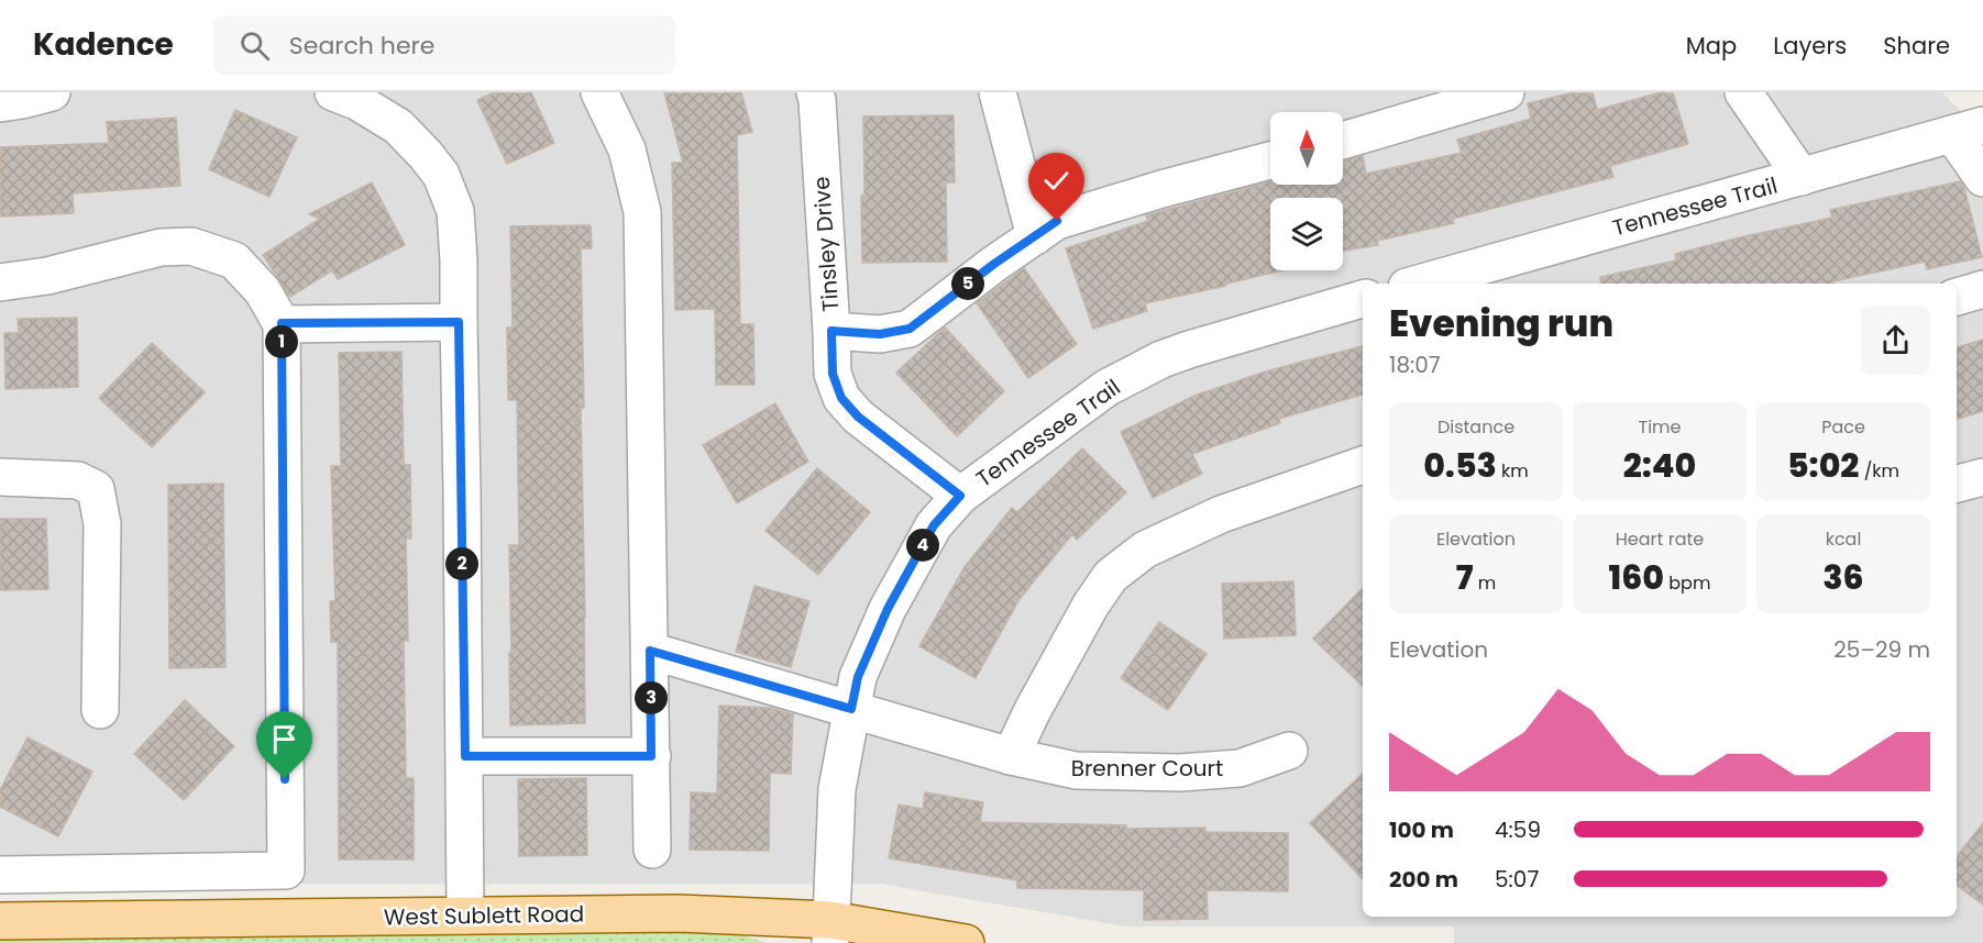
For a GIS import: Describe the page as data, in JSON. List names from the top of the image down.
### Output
{
  "streets": {
    "main road": ["West Sublett Road"],
    "street": ["Tennessee Trail", "Tinsley Drive", "Brenner Court"]
  },
  "crossings": [
    ["Tennessee Trail", "Tinsley Drive"],
    ["Tennessee Trail", "Brenner Court"],
    ["Tennessee Trail", "West Sublett Road"]
  ],
  "north": "top",
  "page": {
    "header": "Kadence",
    "search": "Search here",
    "nav": ["Map", "Layers", "Share"],
    "pins": [
      "5",
      "1",
      "4",
      "2",
      "3"
    ],
    "heading": ["Evening run", "18:07"],
    "stats": [
      ["Distance", "0.53 km"],
      ["Time", "2:40"],
      ["Pace", "5:02 /km"],
      ["Elevation", "7 m"],
      ["Heart rate", "160 bpm"],
      ["kcal", "36"]
    ],
    "chart": ["Elevation", "25–29 m"],
    "list": [
      {
        "name": "100 m",
        "note": "4:59"
      },
      {
        "name": "200 m",
        "note": "5:07"
      }
    ]
  }
}
